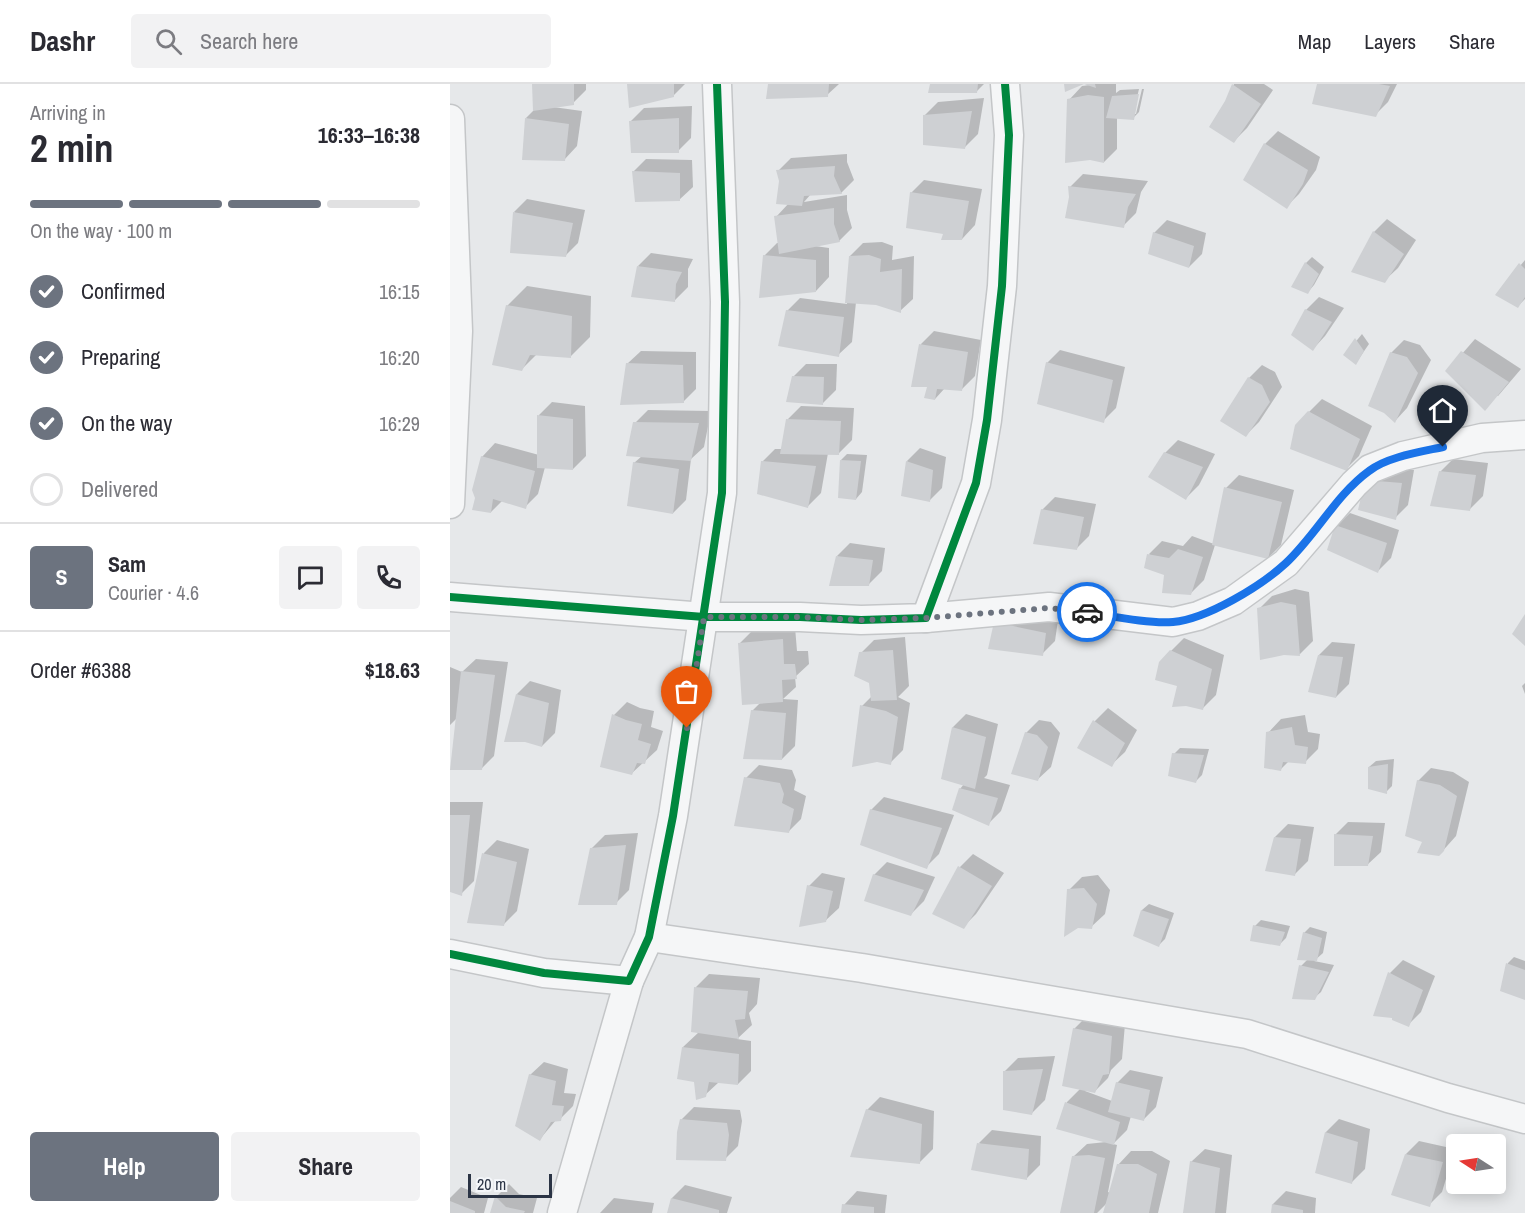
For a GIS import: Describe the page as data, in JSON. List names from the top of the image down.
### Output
{
  "scale_bar": "20 m",
  "north": "left",
  "page": {
    "header": "Dashr",
    "search": "Search here",
    "nav": ["Map", "Layers", "Share"],
    "heading": ["2 min", "Arriving in", "16:33–16:38"],
    "panel": [
      "Sam",
      "Courier · 4.6",
      "Order #6388",
      "$18.63"
    ],
    "bar": "On the way · 100 m",
    "list": [
      ["Confirmed", "16:15"],
      ["Preparing", "16:20"],
      ["On the way", "16:29"],
      "Delivered"
    ],
    "round": "S",
    "buttons": ["Help", "Share"],
    "scale": "20 m"
  }
}
